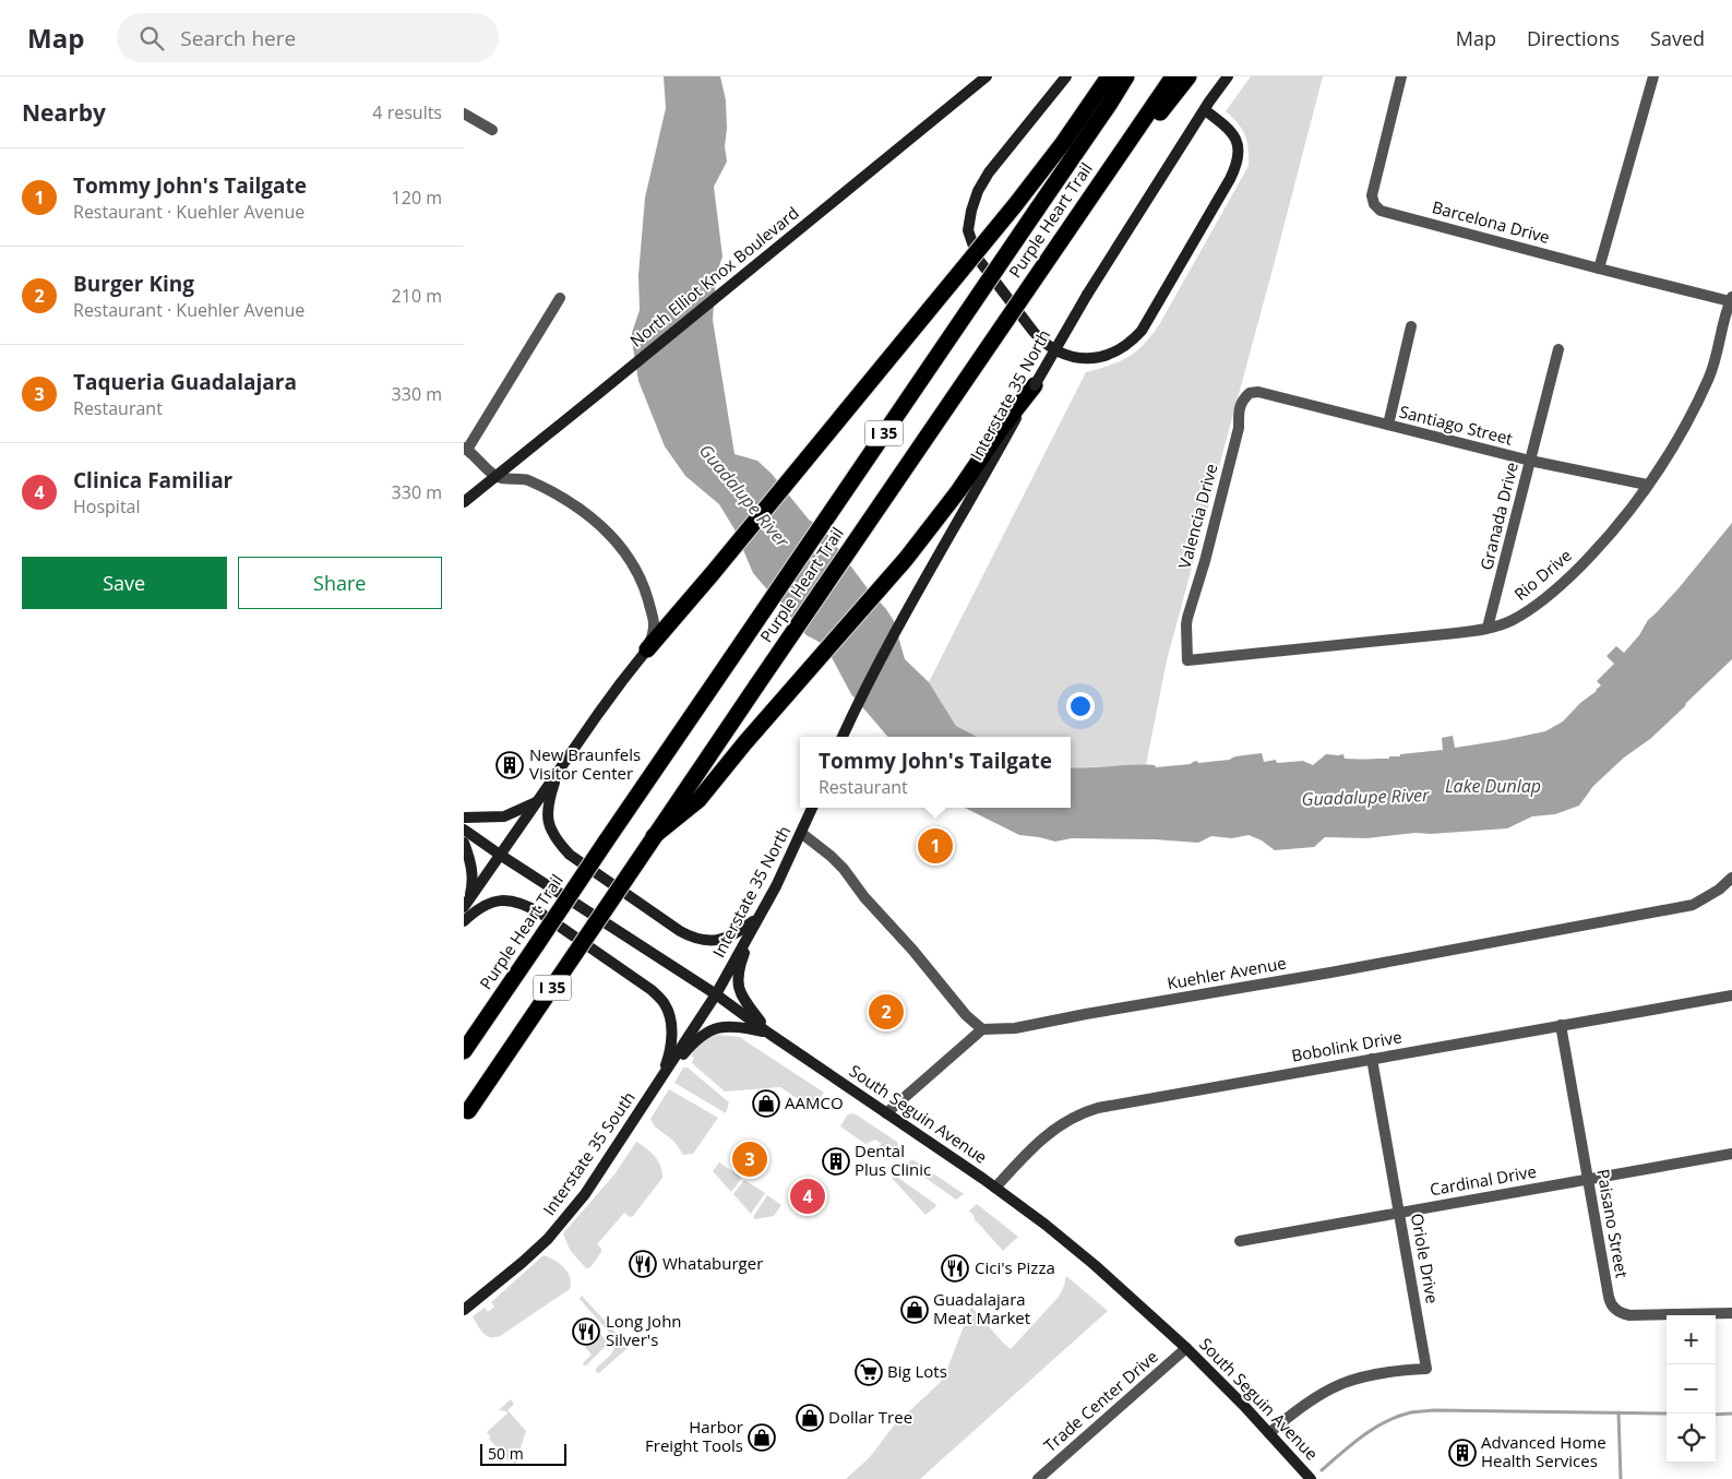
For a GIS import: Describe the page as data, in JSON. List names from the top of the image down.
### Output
{
  "streets": {
    "highway": ["Purple Heart Trail", "I 35"],
    "main road": [
      "North Elliot Knox Boulevard",
      "Interstate 35 North",
      "South Seguin Avenue",
      "Interstate 35 South"
    ],
    "street": [
      "Barcelona Drive",
      "Santiago Street",
      "Valencia Drive",
      "Granada Drive",
      "Rio Drive",
      "Kuehler Avenue",
      "Bobolink Drive",
      "Cardinal Drive",
      "Paisano Street",
      "Oriole Drive",
      "Trade Center Drive"
    ]
  },
  "crossings": [
    ["Barcelona Drive", "Rio Drive"],
    ["Interstate 35 North", "South Seguin Avenue"],
    ["Interstate 35 North", "Interstate 35 South"],
    ["Santiago Street", "Valencia Drive"],
    ["Santiago Street", "Granada Drive"],
    ["Santiago Street", "Rio Drive"],
    ["Valencia Drive", "Rio Drive"],
    ["Granada Drive", "Rio Drive"],
    ["Bobolink Drive", "South Seguin Avenue"],
    ["Bobolink Drive", "Paisano Street"],
    ["Bobolink Drive", "Oriole Drive"],
    ["South Seguin Avenue", "Interstate 35 South"],
    ["South Seguin Avenue", "Oriole Drive"],
    ["South Seguin Avenue", "Trade Center Drive"],
    ["Cardinal Drive", "Paisano Street"],
    ["Cardinal Drive", "Oriole Drive"]
  ],
  "water": ["Guadalupe River", "Lake Dunlap"],
  "places": {
    "building": ["New Braunfels Visitor Center", "Dental Plus Clinic", "Advanced Home Health Services"],
    "shop": [
      "AAMCO",
      "Guadalajara Meat Market",
      "Dollar Tree",
      "Harbor Freight Tools"
    ],
    "restaurant": ["Whataburger", "Cici's Pizza", "Long John Silver's"],
    "supermarket": ["Big Lots"]
  },
  "scale_bar": "50 m",
  "page": {
    "header": "Map",
    "search": "Search here",
    "nav": ["Map", "Directions", "Saved"],
    "heading": ["Nearby", "4 results"],
    "list": [
      {
        "mark": "1",
        "name": "Tommy John's Tailgate",
        "note": "Restaurant · Kuehler Avenue",
        "value": "120 m"
      },
      {
        "mark": "2",
        "name": "Burger King",
        "note": "Restaurant · Kuehler Avenue",
        "value": "210 m"
      },
      {
        "mark": "3",
        "name": "Taqueria Guadalajara",
        "note": "Restaurant",
        "value": "330 m"
      },
      {
        "mark": "4",
        "name": "Clinica Familiar",
        "note": "Hospital",
        "value": "330 m"
      }
    ],
    "buttons": ["Save", "Share"],
    "popup": ["Tommy John's Tailgate", "Restaurant"],
    "pins": [
      "1",
      "2",
      "3",
      "4"
    ],
    "map_buttons": ["+", "−"],
    "scale": "50 m"
  }
}
